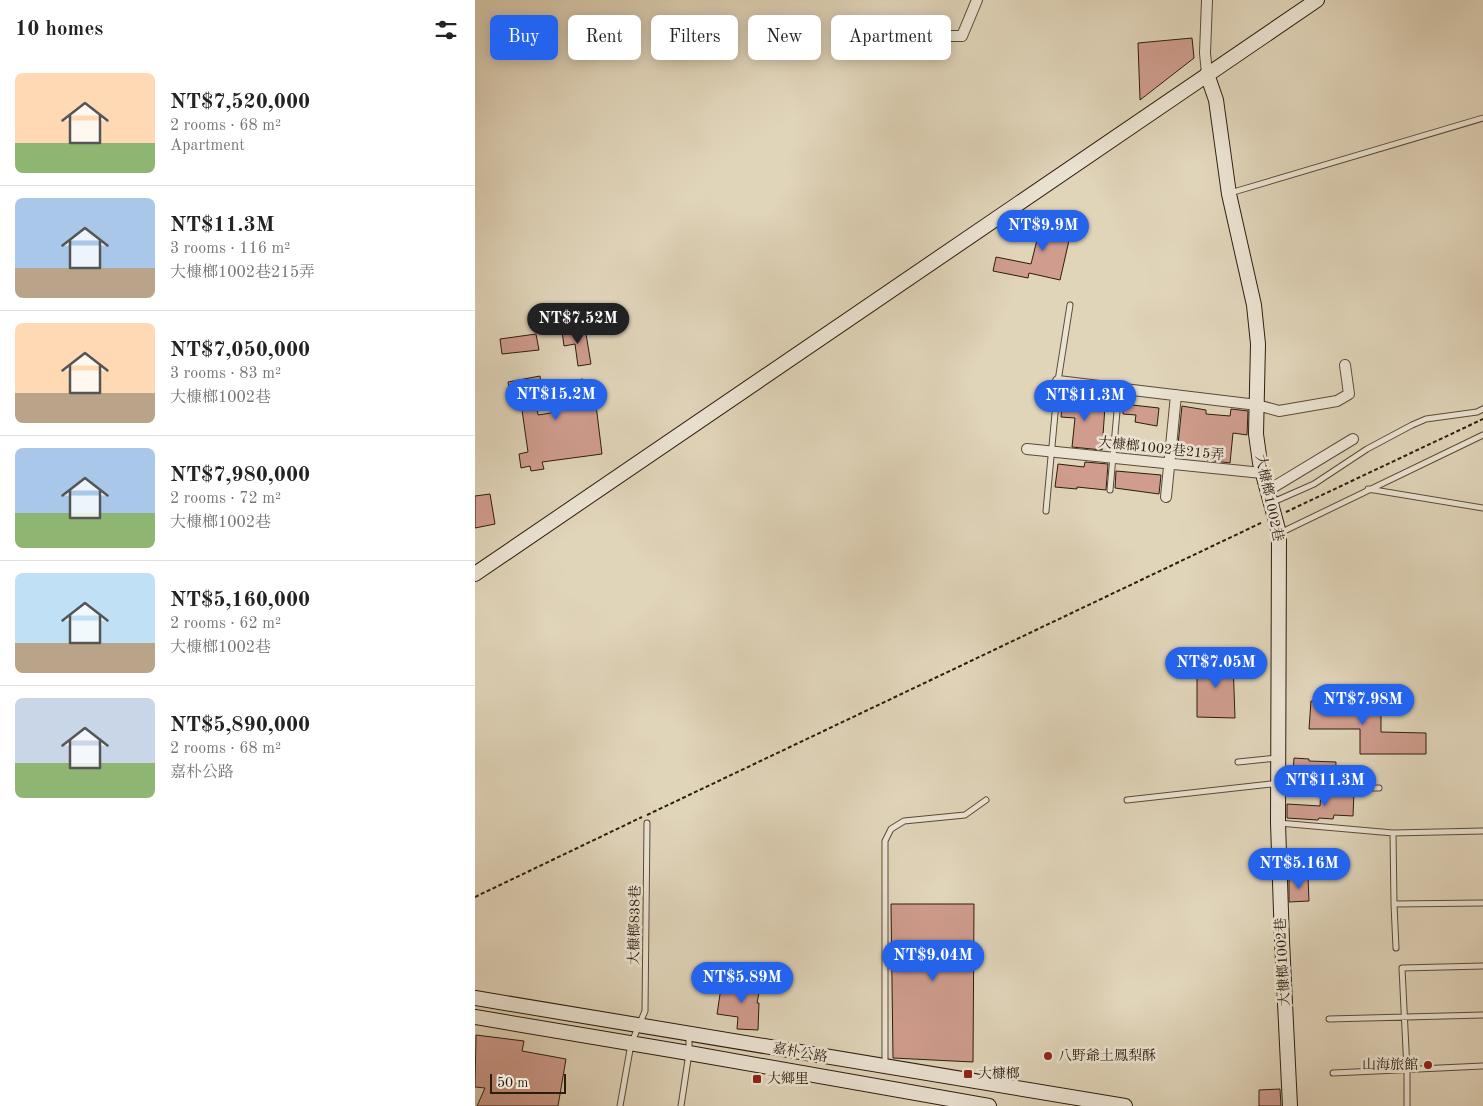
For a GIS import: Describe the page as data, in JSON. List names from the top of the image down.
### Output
{
  "streets": {
    "main road": ["大槺榔1002巷", "嘉朴公路"],
    "street": ["大槺榔1002巷215弄"],
    "lane": ["大槺榔838巷"]
  },
  "crossings": [
    ["大槺榔1002巷215弄", "大槺榔1002巷"],
    ["大槺榔838巷", "嘉朴公路"]
  ],
  "places": {
    "other": ["八野爺土鳳梨酥", "山海旅館"],
    "transit": ["大槺榔", "大鄉里"]
  },
  "scale_bar": "50 m",
  "page": {
    "heading": "10 homes",
    "chip": [
      "Buy",
      "Rent",
      "Filters",
      "New",
      "Apartment"
    ],
    "list": [
      {
        "name": "NT$7,520,000",
        "note": "2 rooms · 68 m² · Apartment"
      },
      {
        "name": "NT$11.3M",
        "note": "3 rooms · 116 m² · 大槺榔1002巷215弄"
      },
      {
        "name": "NT$7,050,000",
        "note": "3 rooms · 83 m² · 大槺榔1002巷"
      },
      {
        "name": "NT$7,980,000",
        "note": "2 rooms · 72 m² · 大槺榔1002巷"
      },
      {
        "name": "NT$5,160,000",
        "note": "2 rooms · 62 m² · 大槺榔1002巷"
      },
      {
        "name": "NT$5,890,000",
        "note": "2 rooms · 68 m² · 嘉朴公路"
      }
    ],
    "price": [
      "NT$9.9M",
      "NT$7.52M",
      "NT$15.2M",
      "NT$11.3M",
      "NT$7.05M",
      "NT$7.98M",
      "NT$11.3M",
      "NT$5.16M",
      "NT$9.04M",
      "NT$5.89M"
    ],
    "scale": "50 m"
  }
}
